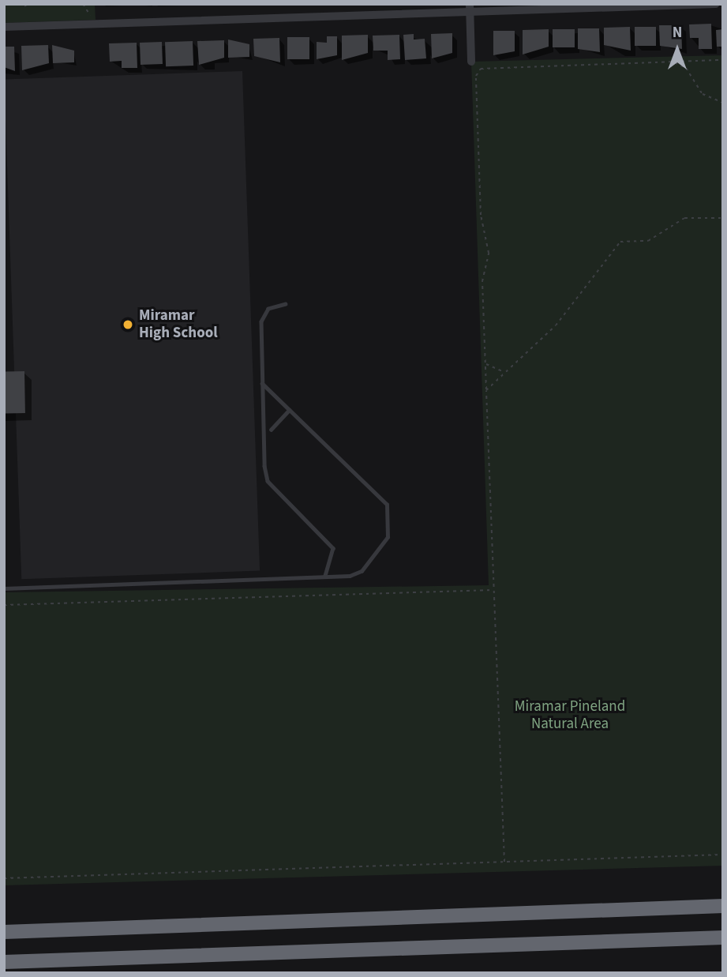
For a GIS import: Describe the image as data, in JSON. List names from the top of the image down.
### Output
{
  "parks": ["Miramar Pineland Natural Area"],
  "places": ["Miramar High School"],
  "north": "top"
}
